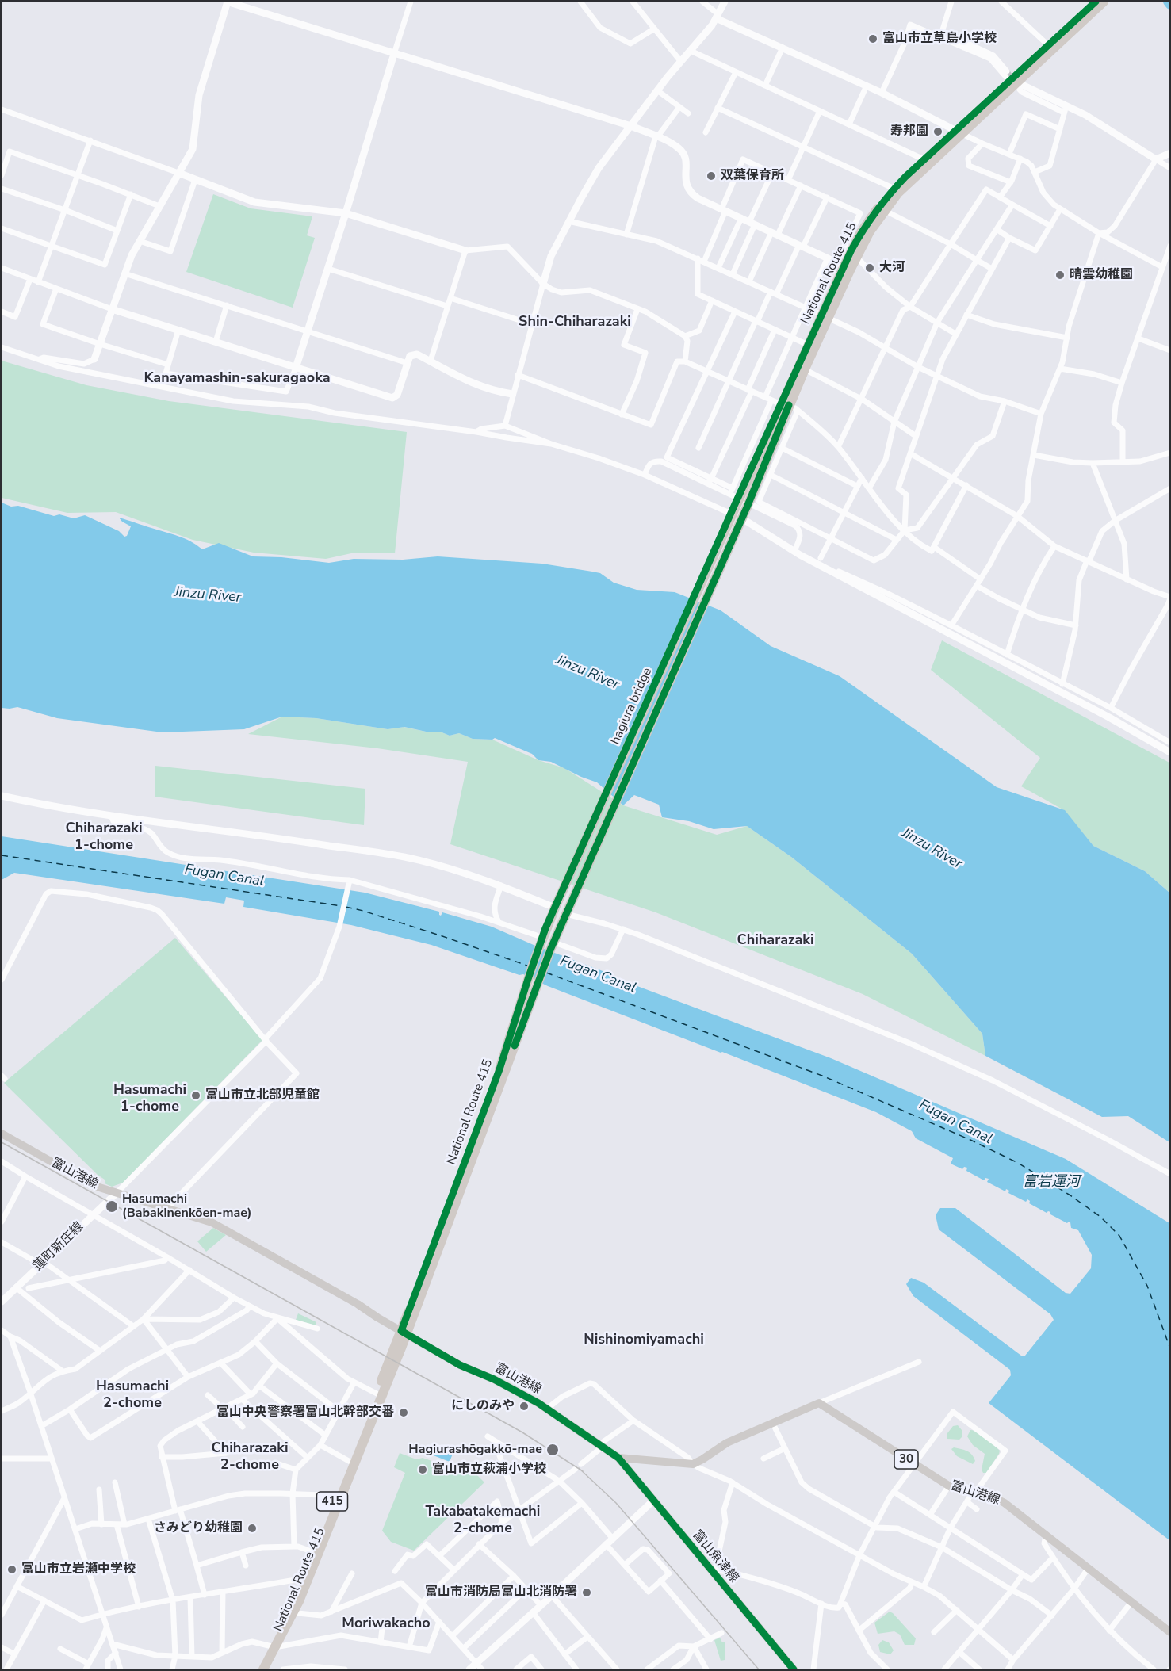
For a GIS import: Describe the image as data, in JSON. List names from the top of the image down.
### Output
{
  "streets": {
    "highway": ["National Route 415", "hagiura bridge", "415"],
    "main road": ["富山港線", "30", "富山魚津線"],
    "street": ["蓮町新庄線"]
  },
  "crossings": [
    ["National Route 415", "hagiura bridge"],
    ["National Route 415", "富山港線"],
    ["富山港線", "蓮町新庄線"],
    ["富山港線", "富山魚津線"]
  ],
  "districts": [
    "Shin-Chiharazaki",
    "Kanayamashin-sakuragaoka",
    "Chiharazaki 1-chome",
    "Chiharazaki",
    "Hasumachi 1-chome",
    "Nishinomiyamachi",
    "Hasumachi 2-chome",
    "Chiharazaki 2-chome",
    "Takabatakemachi 2-chome",
    "Moriwakacho"
  ],
  "water": ["Jinzu River", "Fugan Canal", "富岩運河"],
  "places": [
    "富山市立草島小学校",
    "寿邦園",
    "双葉保育所",
    "大河",
    "晴雲幼稚園",
    "富山市立北部児童館",
    "Hasumachi (Babakinenkōen-mae)",
    "にしのみや",
    "富山中央警察署富山北幹部交番",
    "Hagiurashōgakkō-mae",
    "富山市立萩浦小学校",
    "さみどり幼稚園",
    "富山市立岩瀬中学校",
    "富山市消防局富山北消防署"
  ]
}
